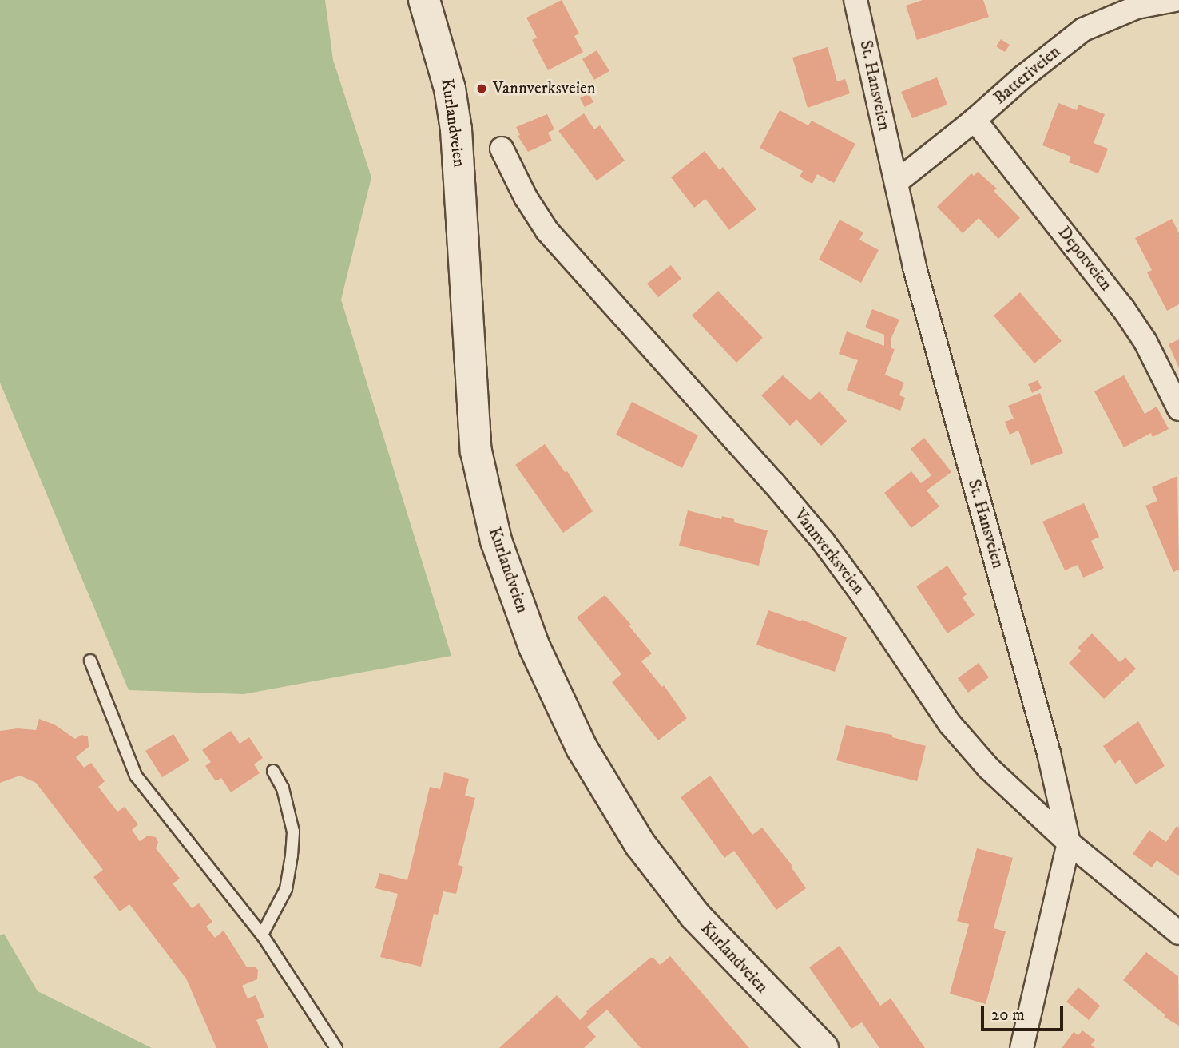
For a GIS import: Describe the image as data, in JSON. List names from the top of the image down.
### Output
{
  "streets": {
    "main road": ["Kurlandveien"],
    "street": [
      "Batteriveien",
      "St. Hansveien",
      "Depotveien",
      "Vannverksveien"
    ]
  },
  "crossings": [
    ["Batteriveien", "St. Hansveien"],
    ["Batteriveien", "Depotveien"],
    ["St. Hansveien", "Vannverksveien"]
  ],
  "places": ["Vannverksveien"],
  "scale_bar": "20 m"
}
